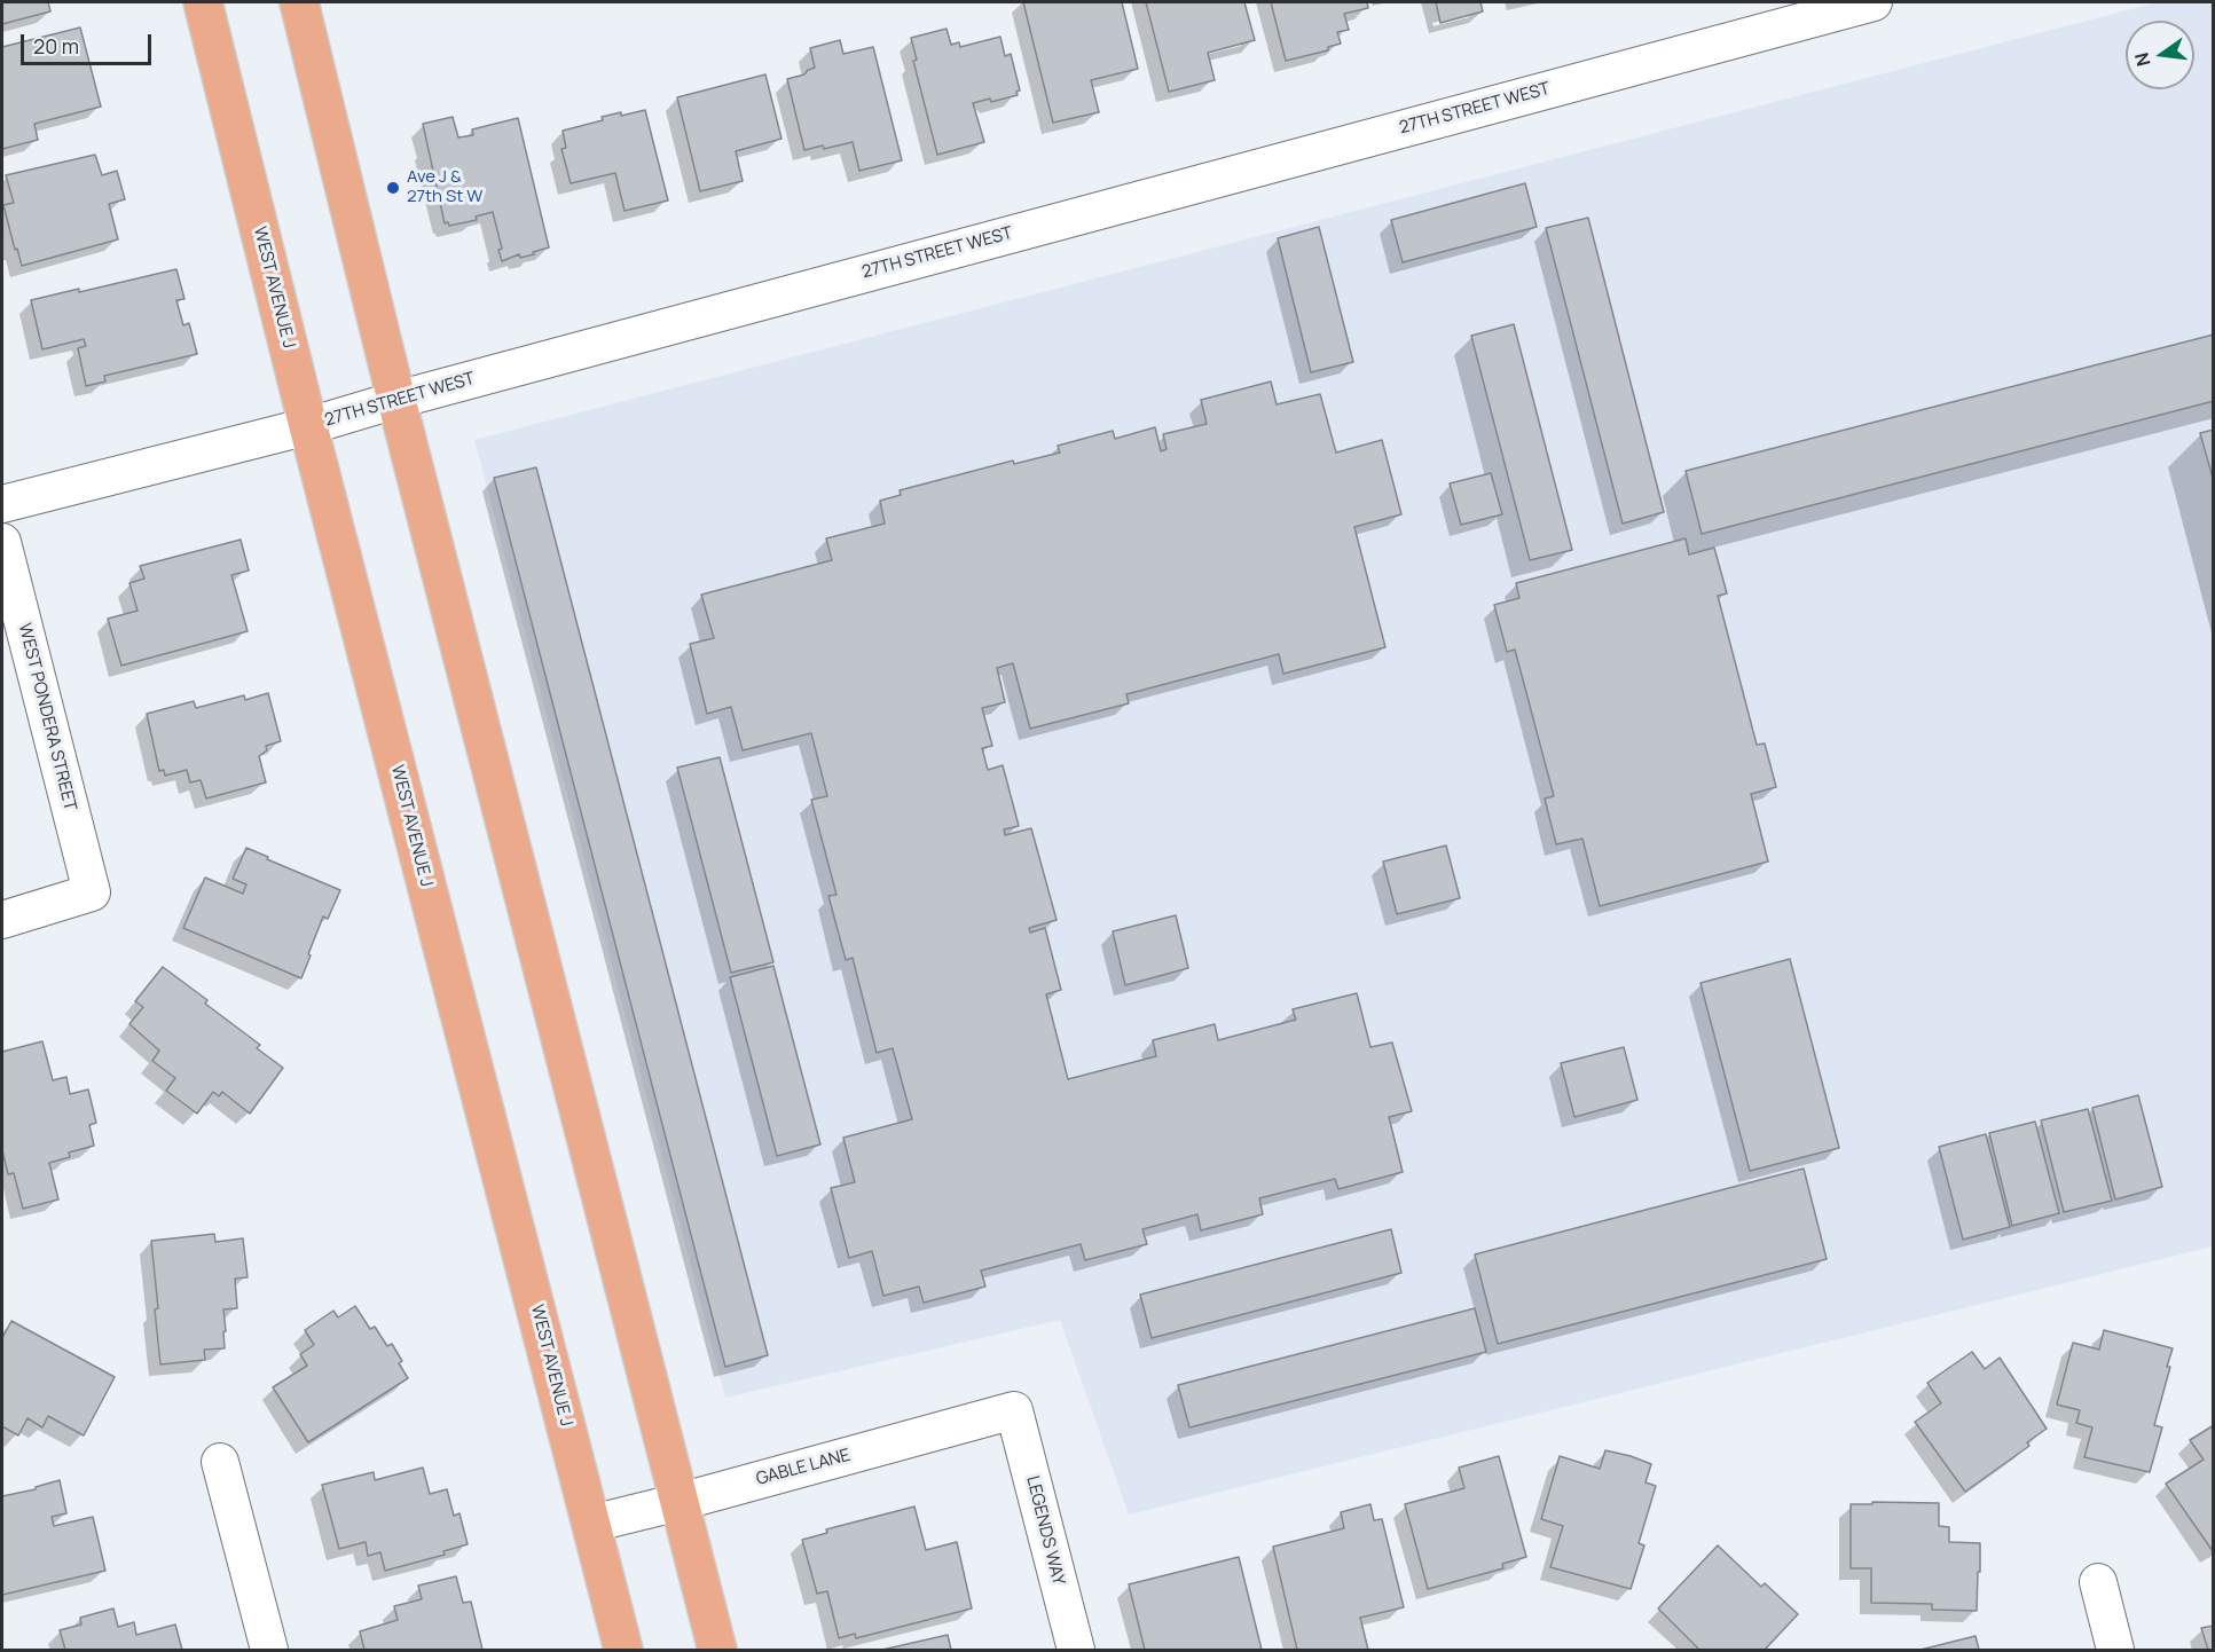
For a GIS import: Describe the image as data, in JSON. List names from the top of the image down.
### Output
{
  "streets": {
    "main road": ["WEST AVENUE J"],
    "street": [
      "27TH STREET WEST",
      "WEST PONDERA STREET",
      "GABLE LANE",
      "LEGENDS WAY"
    ]
  },
  "crossings": [
    ["27TH STREET WEST", "WEST AVENUE J"],
    ["WEST AVENUE J", "GABLE LANE"],
    ["GABLE LANE", "LEGENDS WAY"]
  ],
  "places": ["Ave J & 27th St W"],
  "scale_bar": "20 m",
  "north": "left"
}
